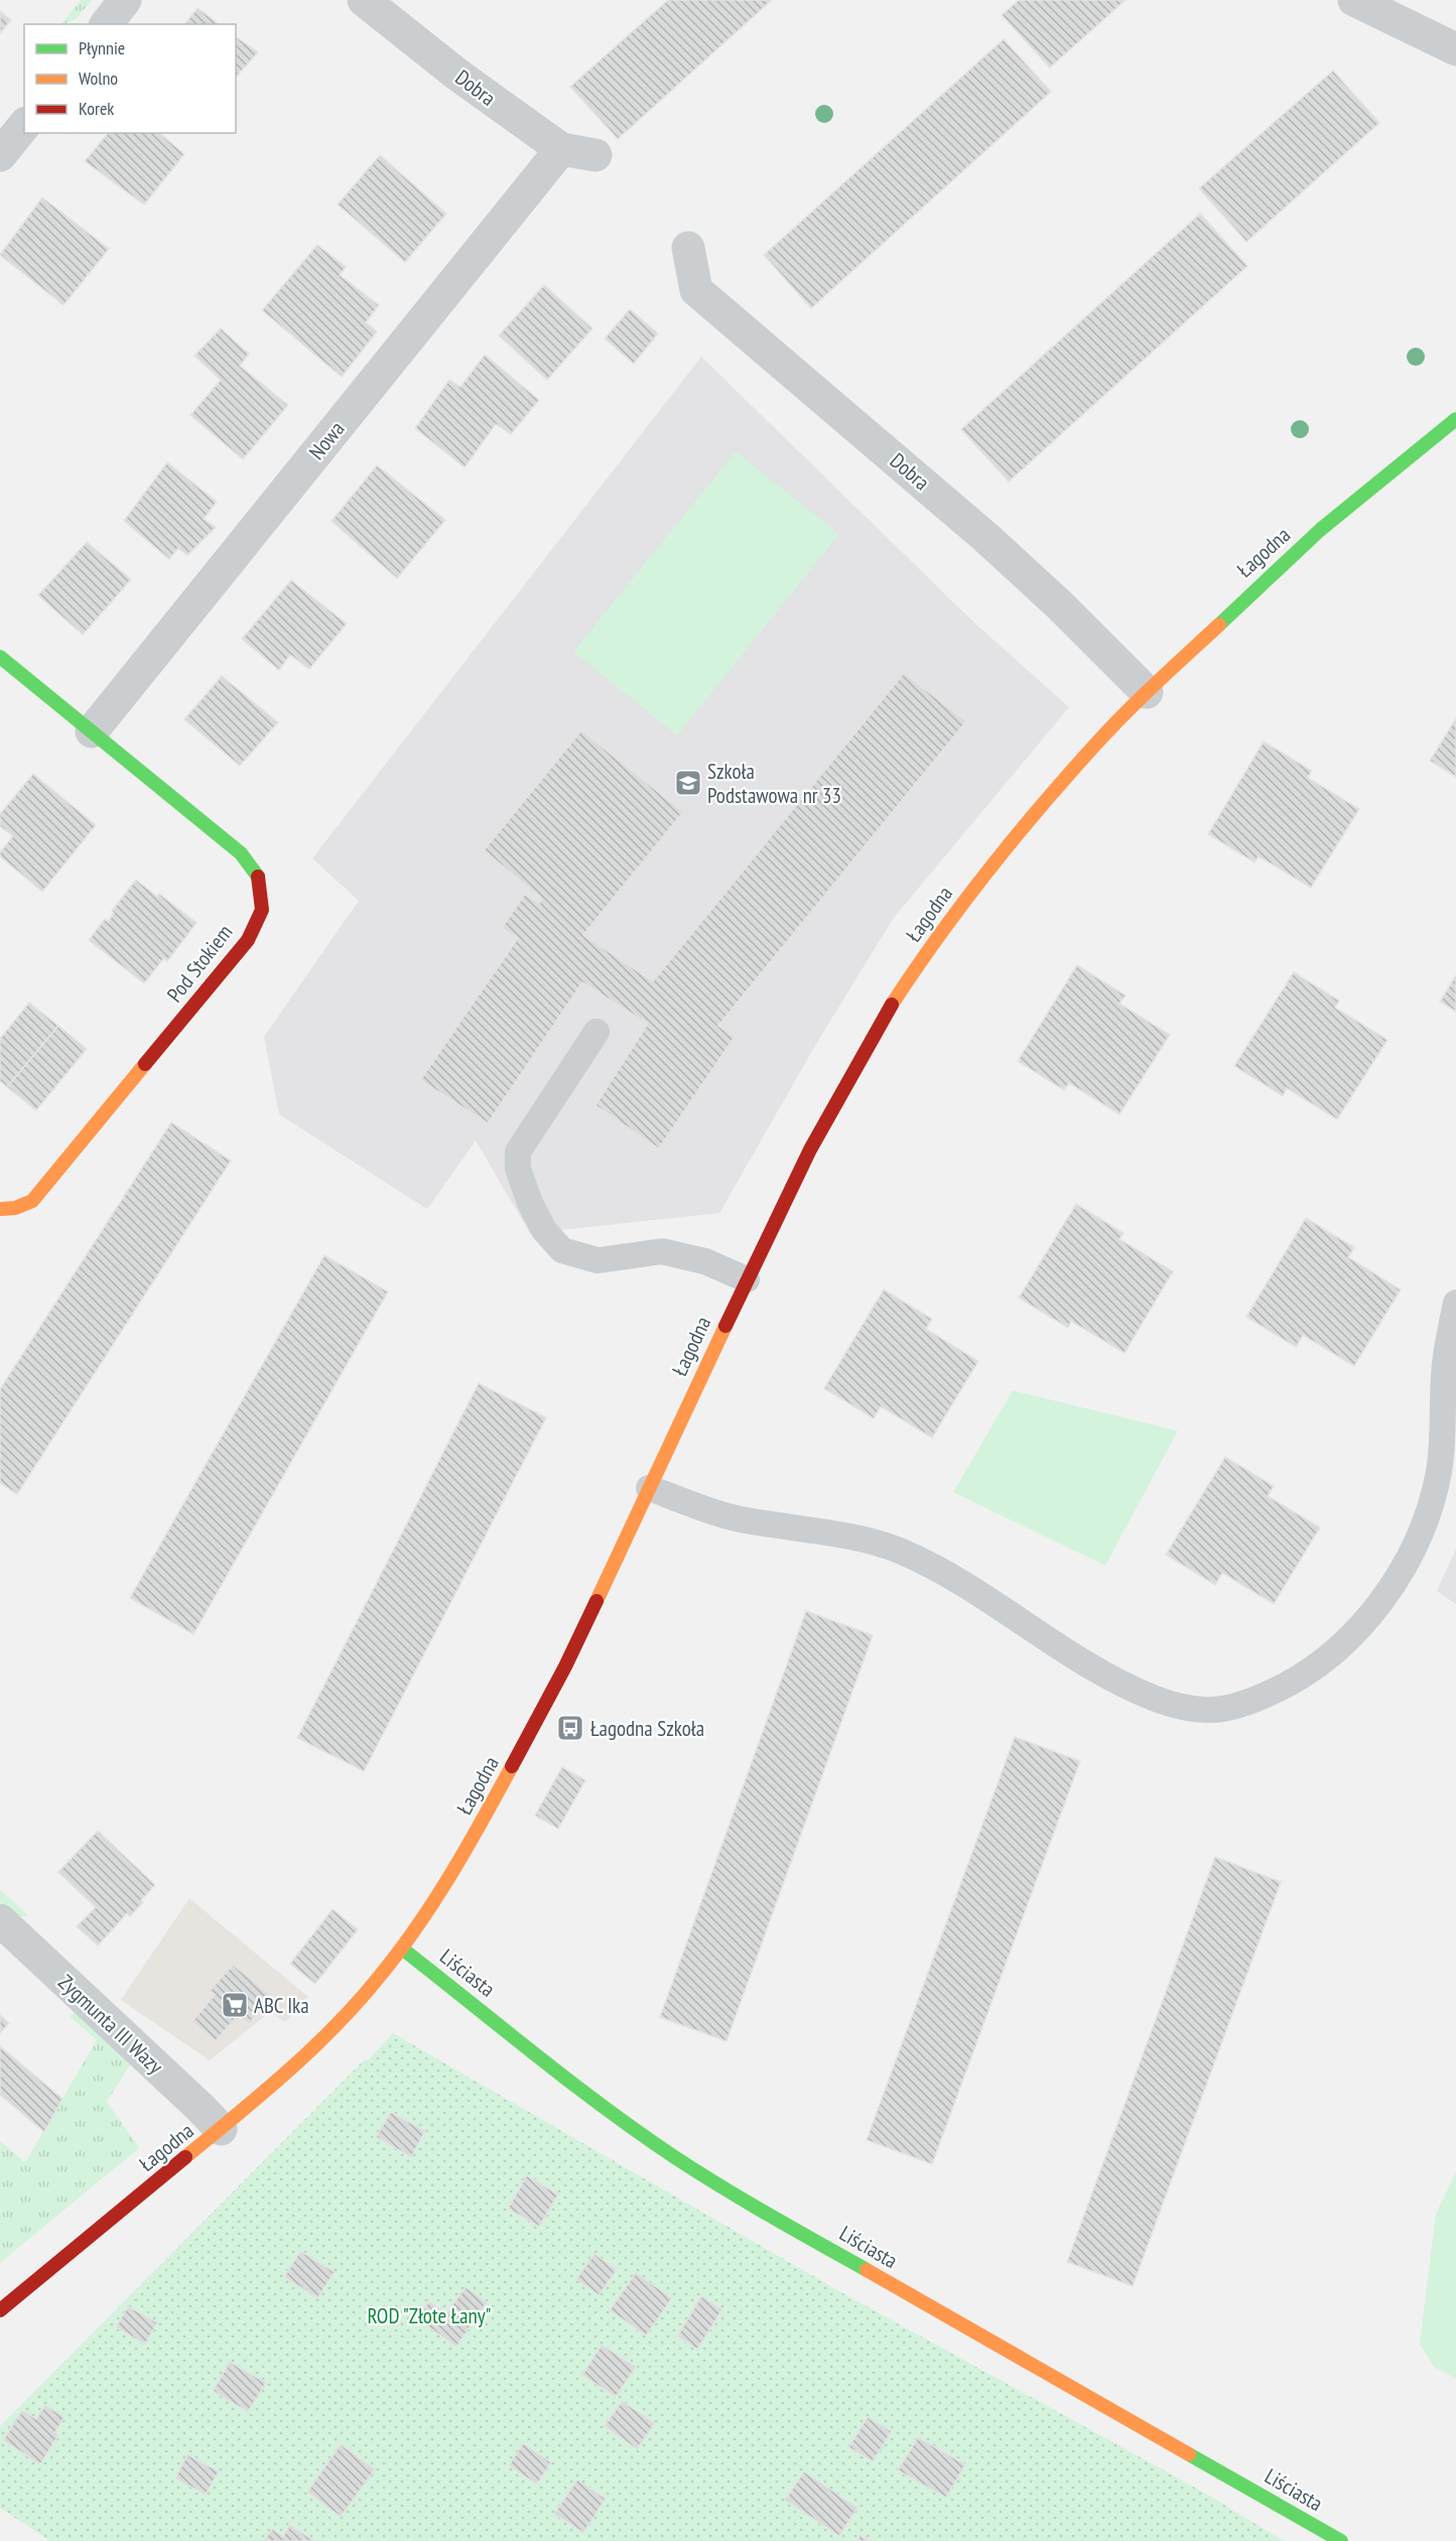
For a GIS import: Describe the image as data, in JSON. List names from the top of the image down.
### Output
{
  "streets": {
    "street": [
      "Dobra",
      "Nowa",
      "Łagodna",
      "Pod Stokiem",
      "Liściasta",
      "Zygmunta III Wazy"
    ]
  },
  "crossings": [
    ["Dobra", "Nowa"],
    ["Dobra", "Łagodna"],
    ["Nowa", "Pod Stokiem"],
    ["Łagodna", "Liściasta"],
    ["Łagodna", "Zygmunta III Wazy"]
  ],
  "parks": ["ROD \"Złote Łany\""],
  "places": {
    "school or university": ["Szkoła Podstawowa nr 33"],
    "bus stop": ["Łagodna Szkoła"],
    "supermarket": ["ABC Ika"]
  },
  "legend": ["Płynnie", "Wolno", "Korek"]
}
